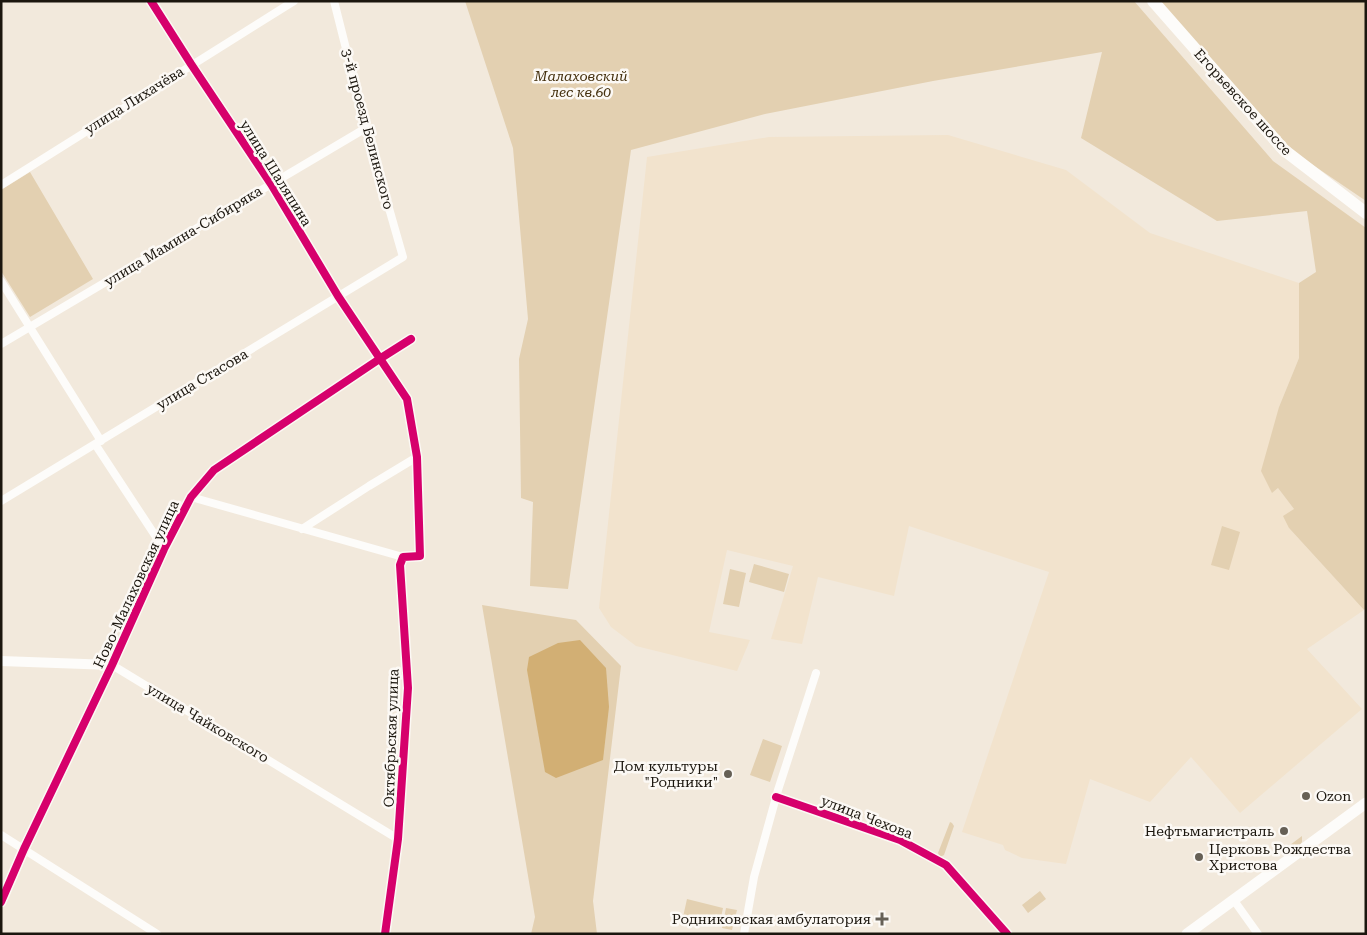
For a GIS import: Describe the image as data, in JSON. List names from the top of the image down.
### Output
{
  "streets": {
    "main road": ["Егорьевское шоссе"],
    "street": [
      "улица Лихачёва",
      "3-й проезд Белинского",
      "улица Шаляпина",
      "улица Мамина-Сибиряка",
      "улица Стасова",
      "Ново-Малаховская улица",
      "улица Чайковского",
      "Октябрьская улица",
      "улица Чехова"
    ]
  },
  "crossings": [
    ["улица Лихачёва", "улица Шаляпина"],
    ["3-й проезд Белинского", "улица Мамина-Сибиряка"],
    ["3-й проезд Белинского", "улица Стасова"],
    ["улица Шаляпина", "улица Мамина-Сибиряка"],
    ["улица Шаляпина", "улица Стасова"],
    ["улица Шаляпина", "Ново-Малаховская улица"],
    ["Ново-Малаховская улица", "улица Чайковского"],
    ["улица Чайковского", "Октябрьская улица"]
  ],
  "parks": ["Малаховский лес кв.60"],
  "places": {
    "other": [
      "Дом культуры \"Родники\"",
      "Ozon",
      "Нефтьмагистраль",
      "Церковь Рождества Христова"
    ],
    "health": ["Родниковская амбулатория"]
  }
}
